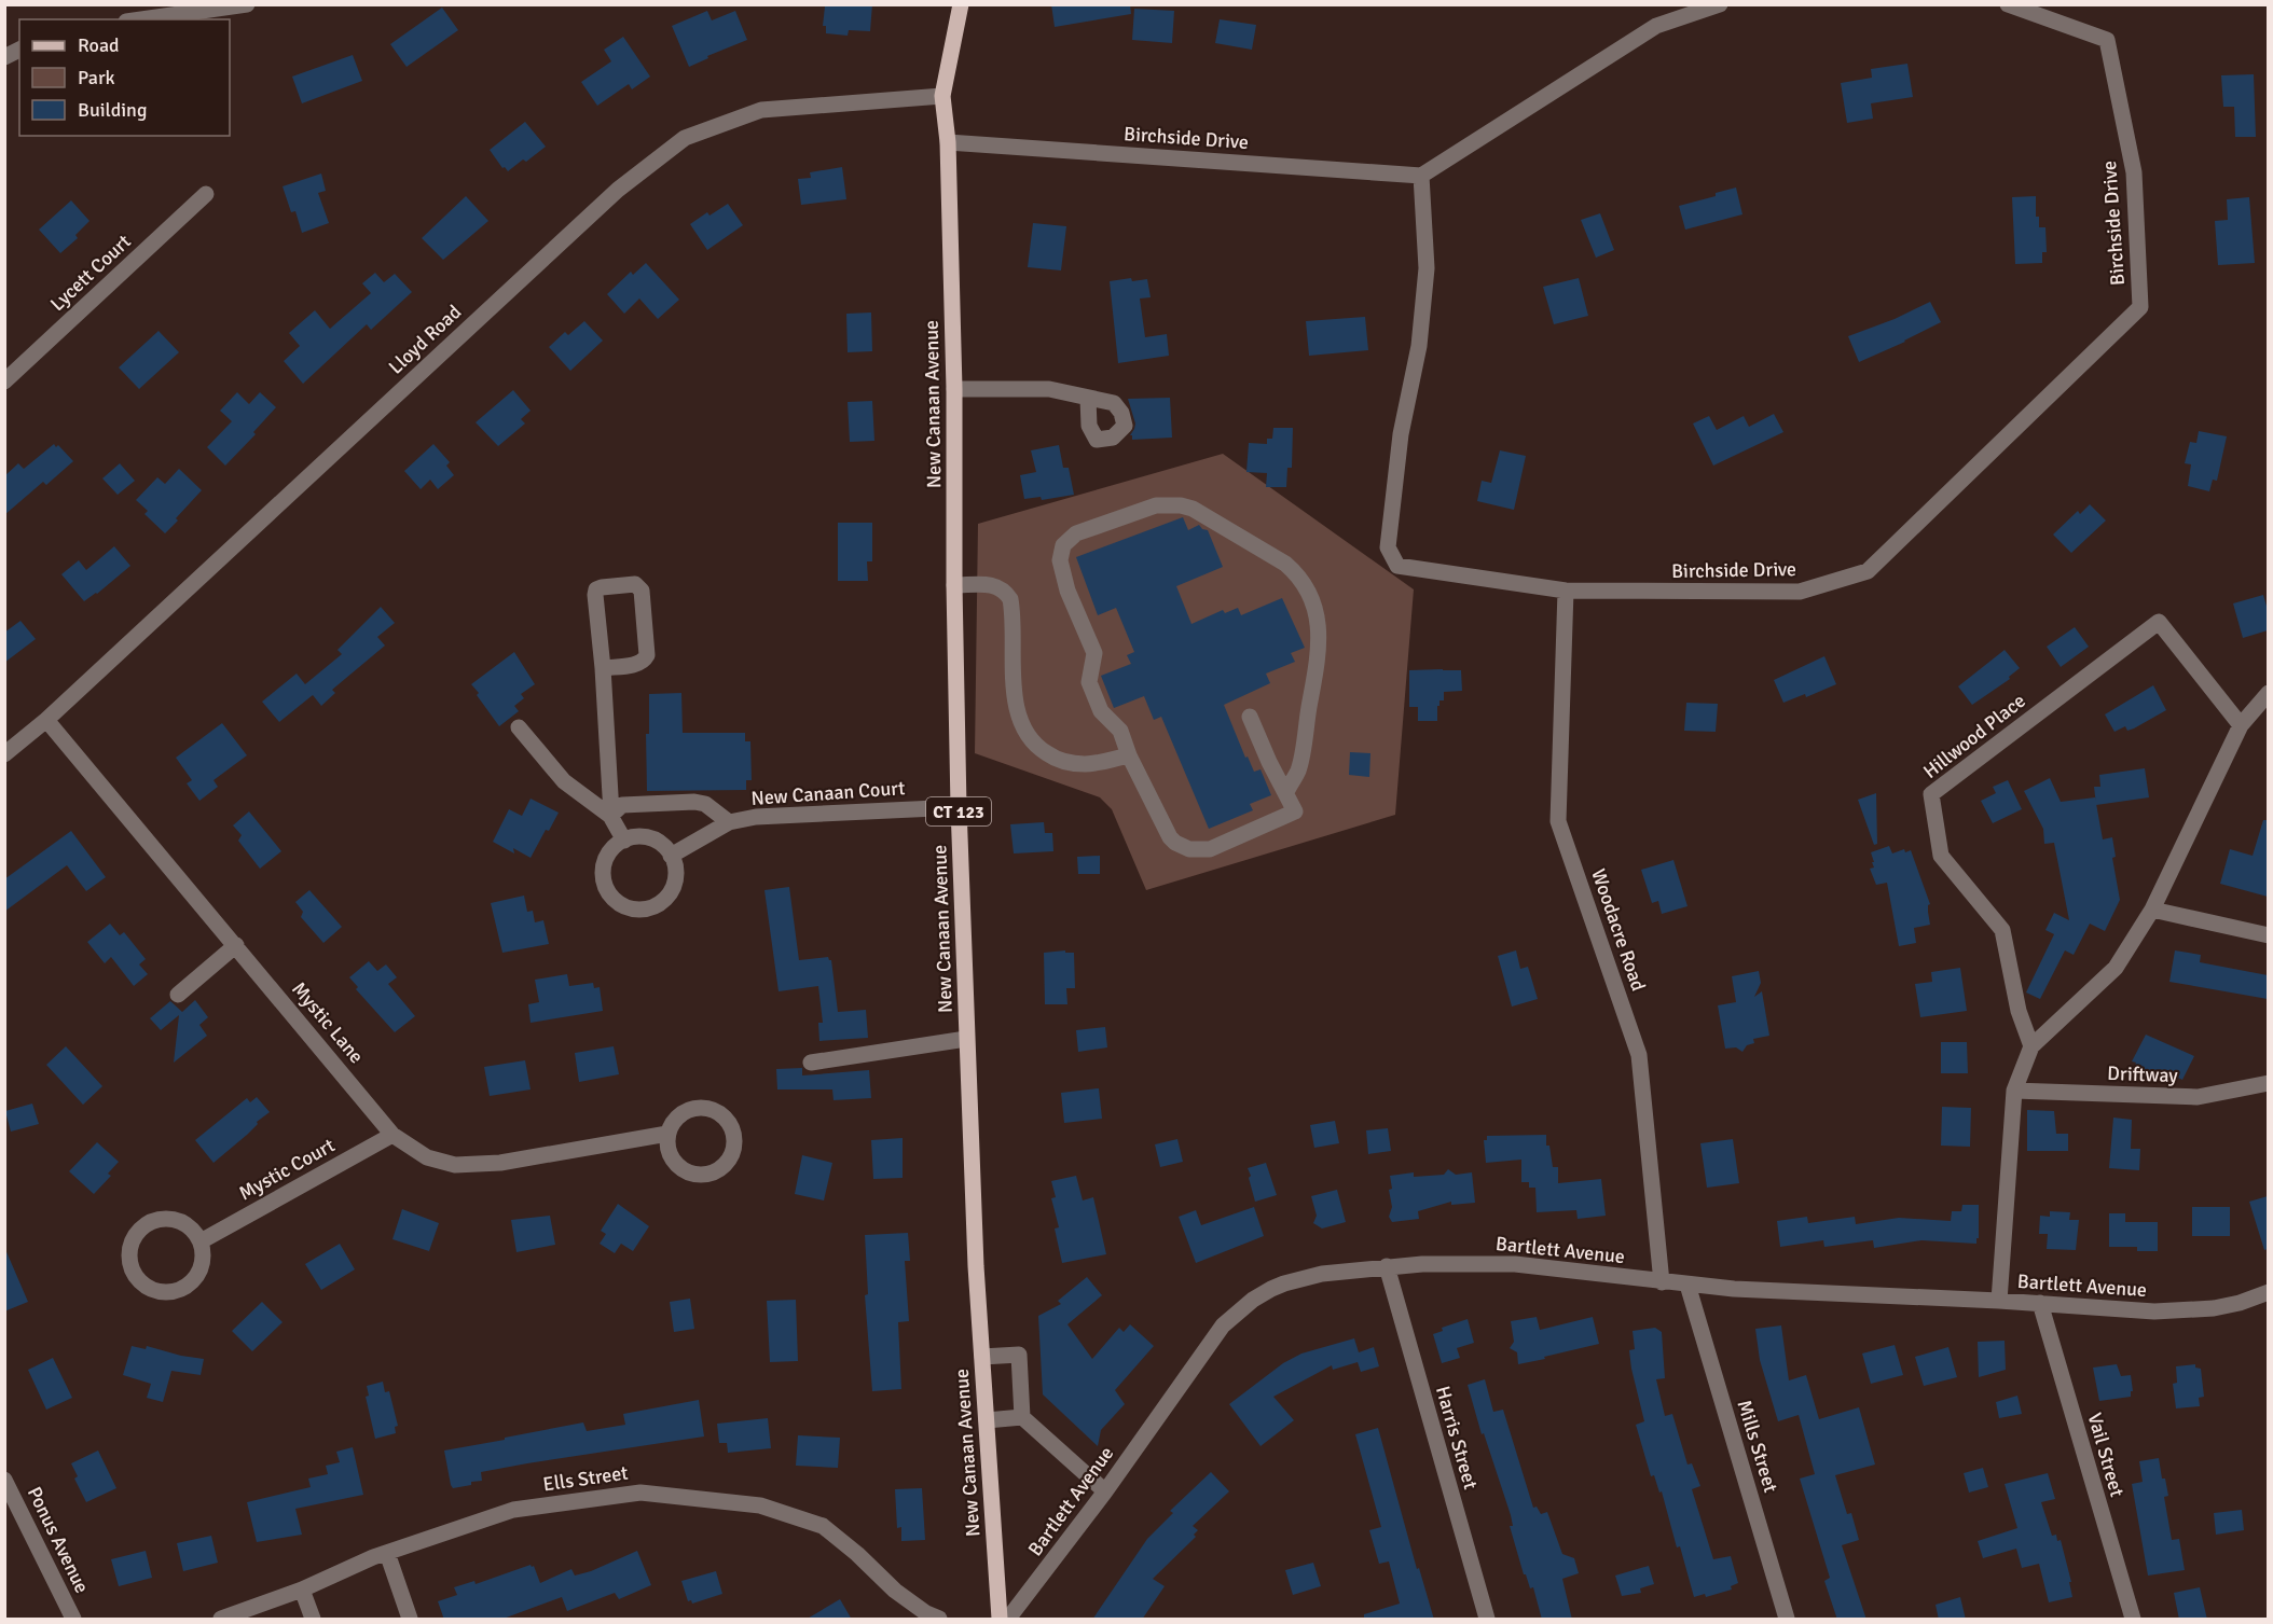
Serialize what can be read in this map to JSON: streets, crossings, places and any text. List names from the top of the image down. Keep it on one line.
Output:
{"streets":{"main road":["New Canaan Avenue","CT 123"],"street":["Birchside Drive","Lycett Court","Lloyd Road","Hillwood Place","New Canaan Court","Woodacre Road","Mystic Lane","Driftway","Mystic Court","Bartlett Avenue","Harris Street","Mills Street","Vail Street","Ells Street","Ponus Avenue"]},"crossings":[["Birchside Drive","New Canaan Avenue"],["Birchside Drive","Woodacre Road"],["Lloyd Road","New Canaan Avenue"],["Lloyd Road","Mystic Lane"],["New Canaan Avenue","New Canaan Court"],["Woodacre Road","Bartlett Avenue"],["Mystic Lane","Mystic Court"],["Bartlett Avenue","Harris Street"],["Bartlett Avenue","Mills Street"],["Bartlett Avenue","Vail Street"]],"legend":["Road","Park","Building"]}
